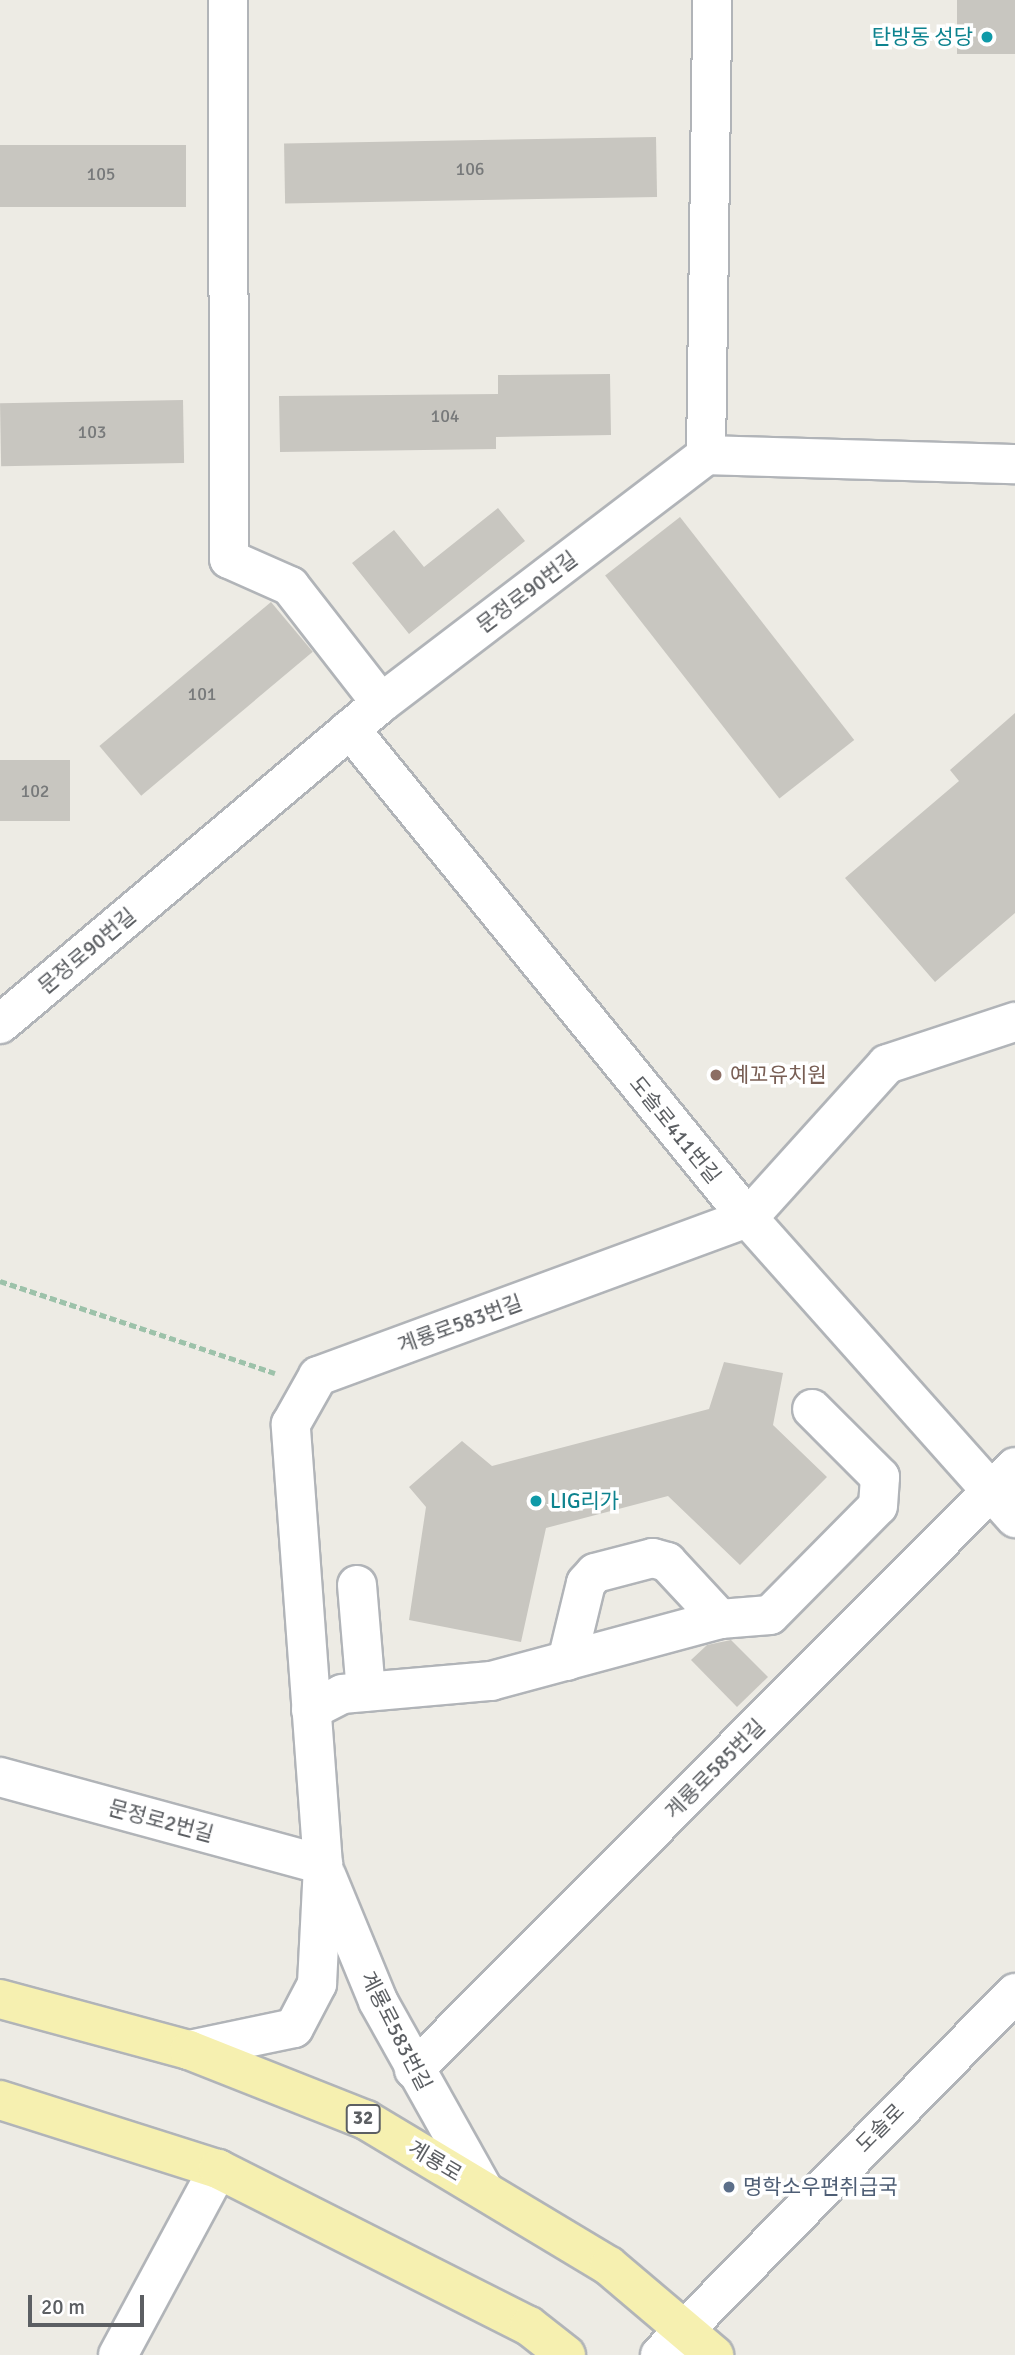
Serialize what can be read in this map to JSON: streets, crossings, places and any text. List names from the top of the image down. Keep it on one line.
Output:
{"streets":{"main road":["32","계룡로"],"street":["문정로90번길","도솔로411번길","계룡로583번길","계룡로585번길","문정로2번길","도솔로"]},"crossings":[["문정로90번길","도솔로411번길"],["도솔로411번길","계룡로583번길"],["도솔로411번길","계룡로585번길"],["계룡로583번길","계룡로585번길"],["계룡로583번길","문정로2번길"],["계룡로583번길","계룡로"],["도솔로","계룡로"]],"places":["탄방동 성당","예꼬유치원","LIG리가","명학소우편취급국"],"house_numbers":["106","105","104","103","101","102"],"scale_bar":"20 m"}
